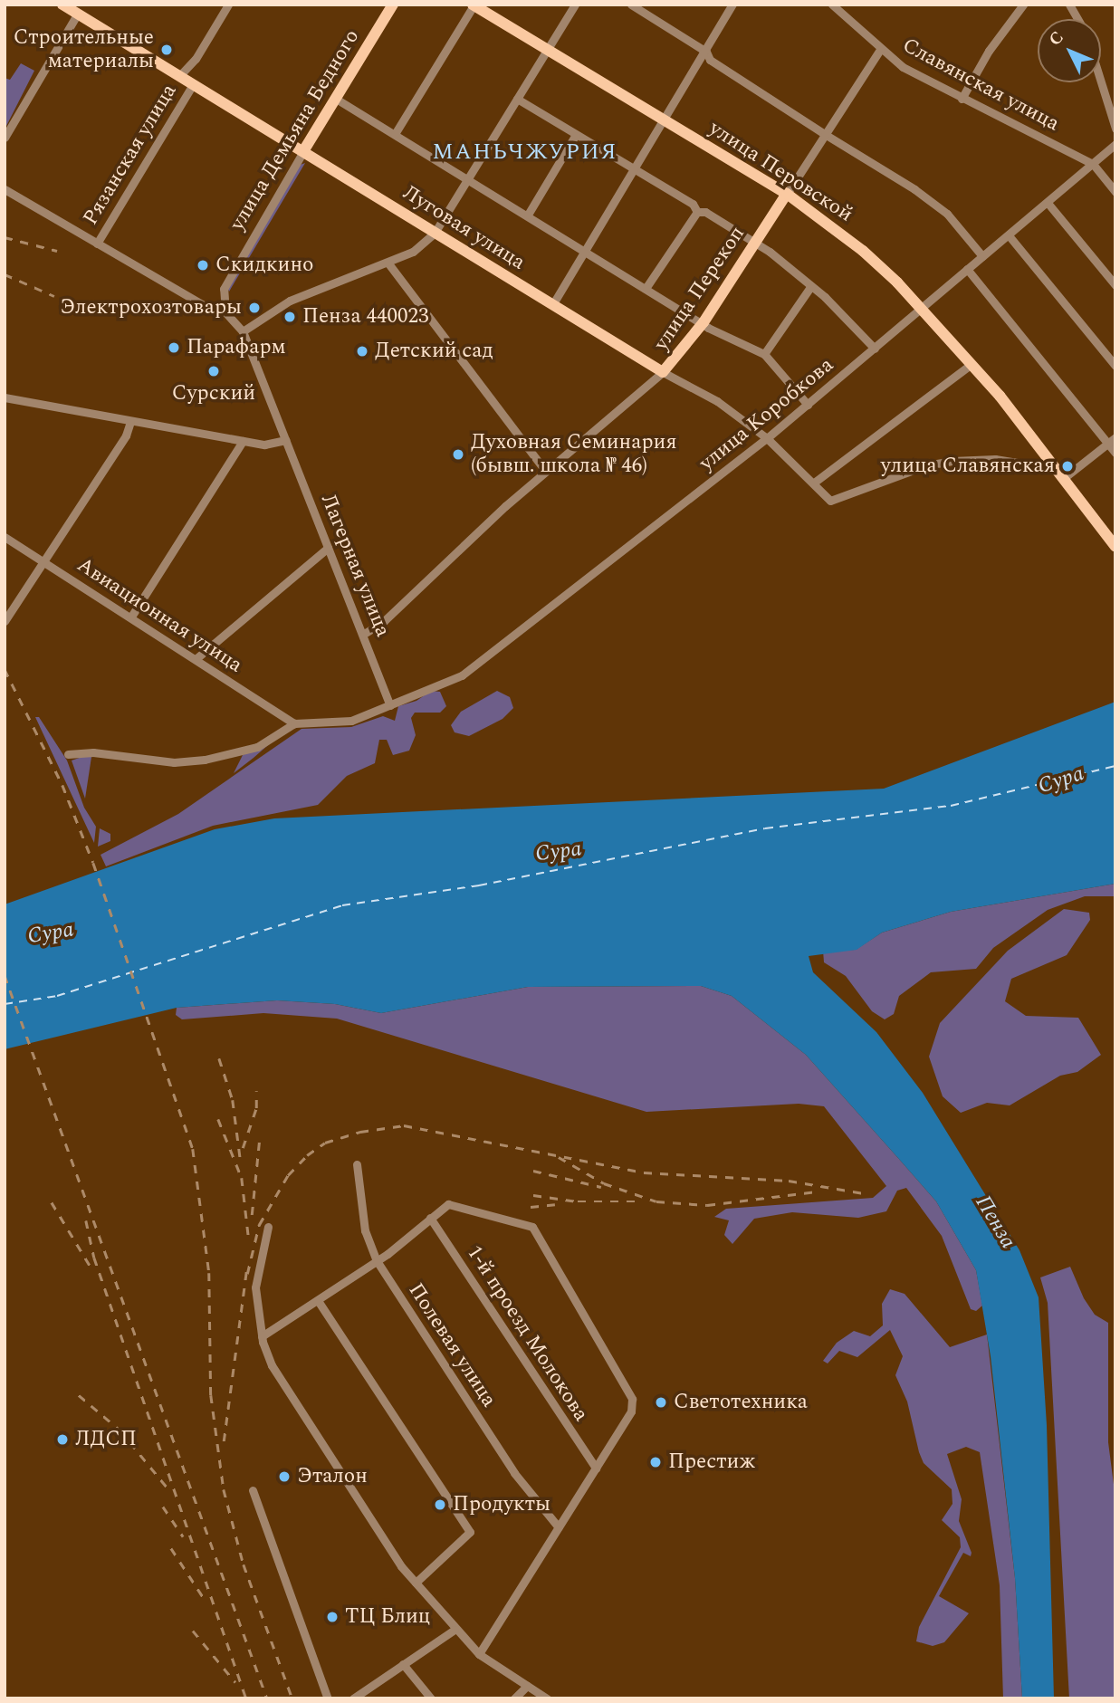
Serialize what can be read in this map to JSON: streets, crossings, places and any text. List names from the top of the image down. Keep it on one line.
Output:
{"streets":{"main road":["улица Демьяна Бедного","улица Перовской","Луговая улица","улица Перекоп"],"street":["Славянская улица","Рязанская улица","улица Коробкова","Лагерная улица","Авиационная улица","1-й проезд Молокова","Полевая улица"]},"crossings":[["Славянская улица","улица Перекоп"],["Славянская улица","улица Коробкова"],["улица Демьяна Бедного","Луговая улица"],["Рязанская улица","Луговая улица"],["улица Перовской","Луговая улица"],["улица Перовской","улица Перекоп"],["улица Перовской","улица Коробкова"],["Луговая улица","улица Перекоп"],["Луговая улица","улица Коробкова"],["улица Перекоп","Лагерная улица"],["улица Коробкова","Лагерная улица"],["улица Коробкова","Авиационная улица"]],"districts":["МАНЬЧЖУРИЯ"],"water":["Сура","Пенза"],"places":["Строительные материалы","Скидкино","Электрохозтовары","Пенза 440023","Парафарм","Детский сад","Сурский","Духовная Семинария (бывш. школа № 46)","улица Славянская","Светотехника","ЛДСП","Престиж","Эталон","Продукты","ТЦ Блиц"],"north":"top left"}
